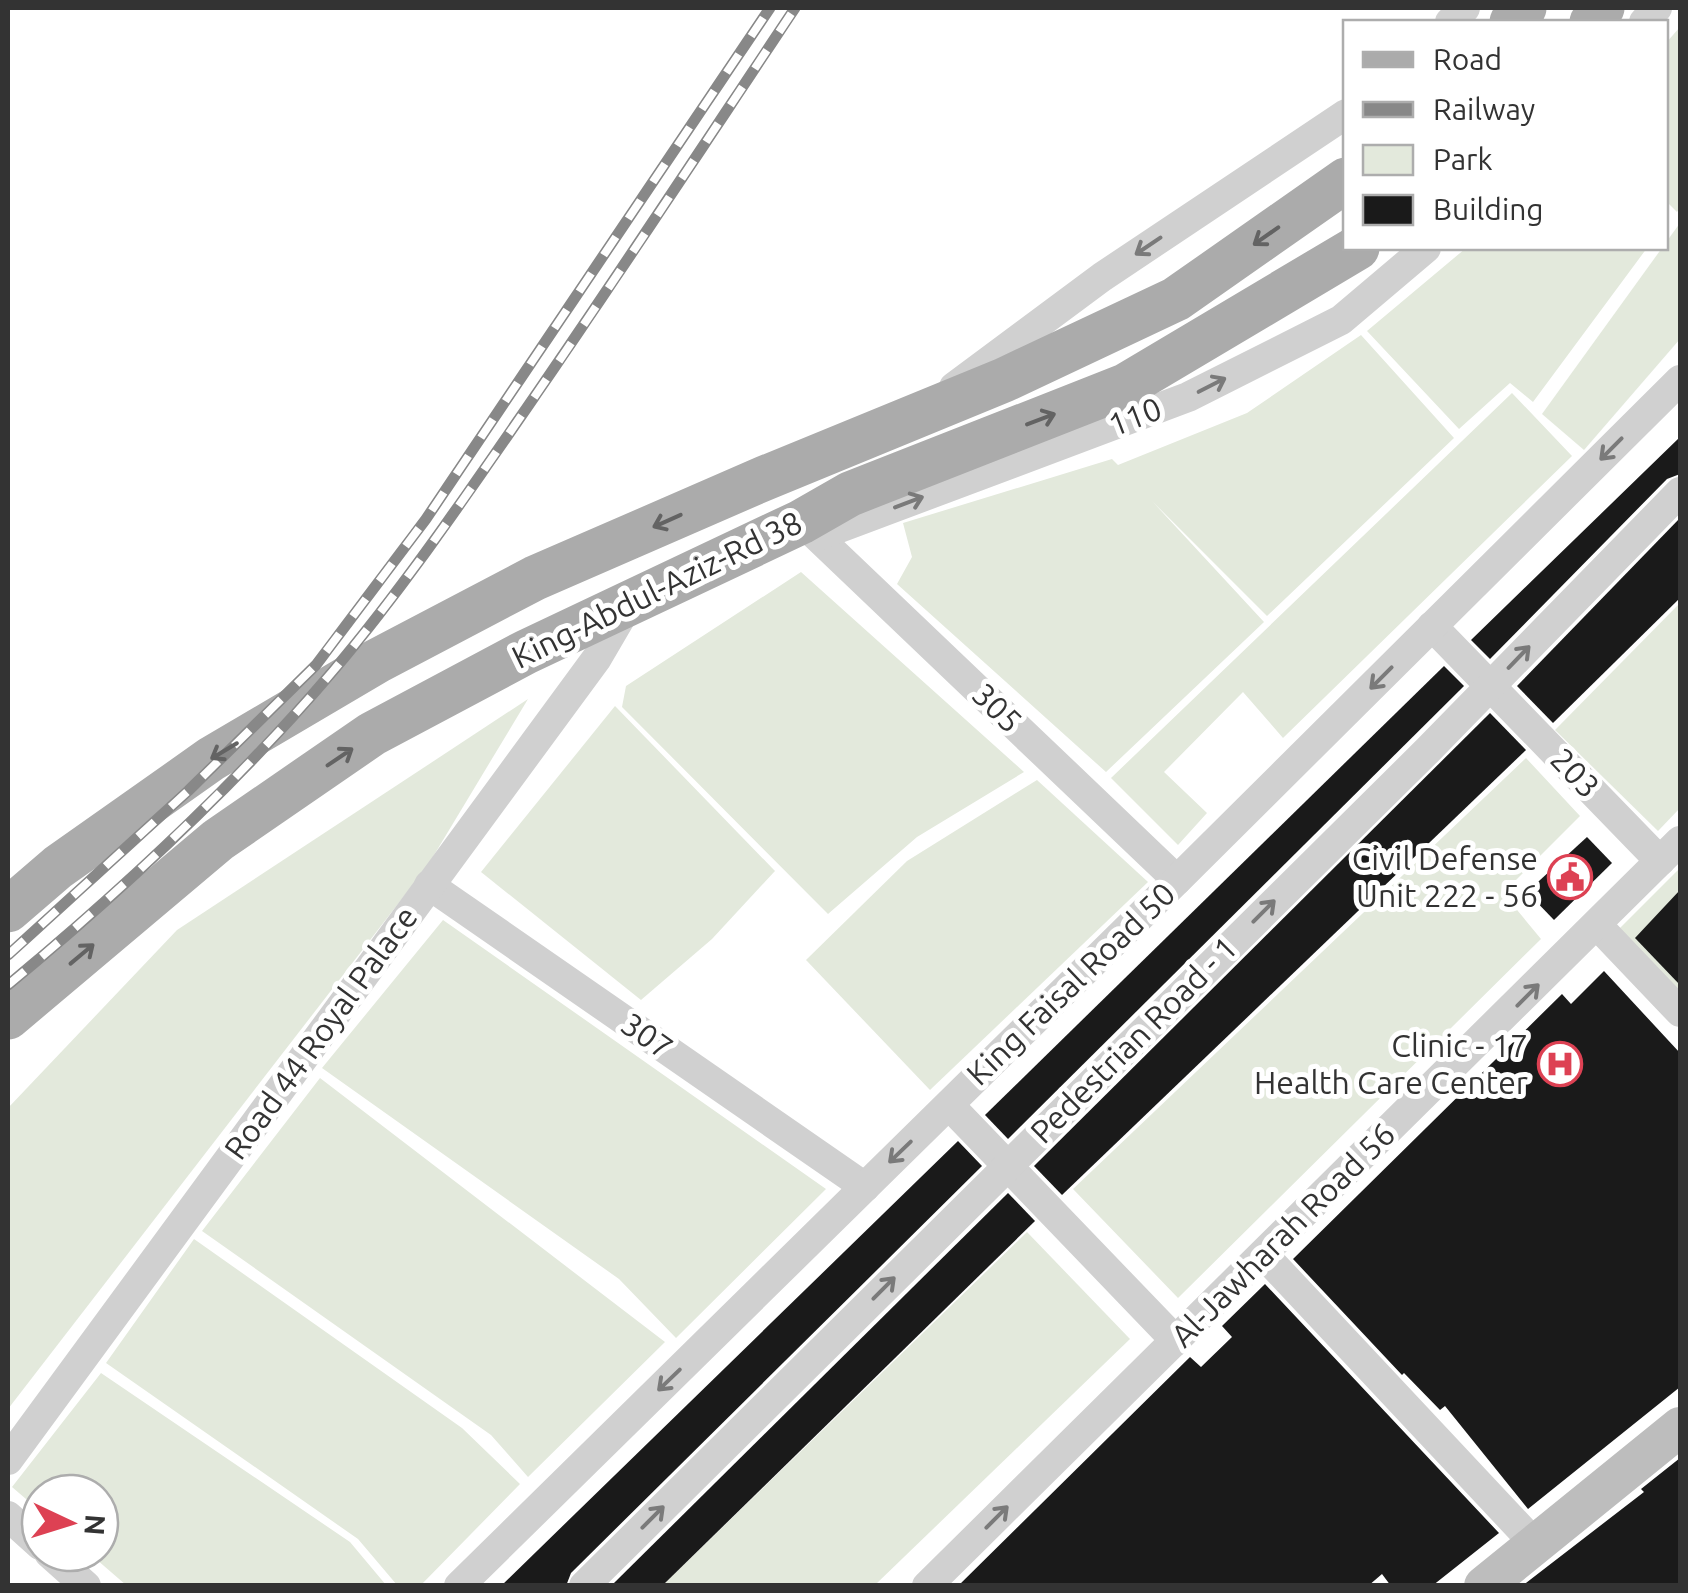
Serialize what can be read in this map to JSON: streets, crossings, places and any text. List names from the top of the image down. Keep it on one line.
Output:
{"streets":{"main road":["King-Abdul-Aziz-Rd 38"],"street":["110","305","203","King Faisal Road 50","Road 44 Royal Palace","307","Pedestrian Road - 1","Al-Jawharah Road 56"]},"crossings":[["110","King-Abdul-Aziz-Rd 38"],["110","305"],["King-Abdul-Aziz-Rd 38","305"],["King-Abdul-Aziz-Rd 38","Road 44 Royal Palace"],["305","King Faisal Road 50"],["203","King Faisal Road 50"],["203","Pedestrian Road - 1"],["203","Al-Jawharah Road 56"],["King Faisal Road 50","307"],["Road 44 Royal Palace","307"]],"one_way":["King Faisal Road 50","Pedestrian Road - 1","Al-Jawharah Road 56"],"places":{"public building":["Civil Defense Unit 222 - 56"],"hospital":["Clinic - 17 Health Care Center"]},"legend":["Road","Railway","Park","Building"],"north":"right"}
